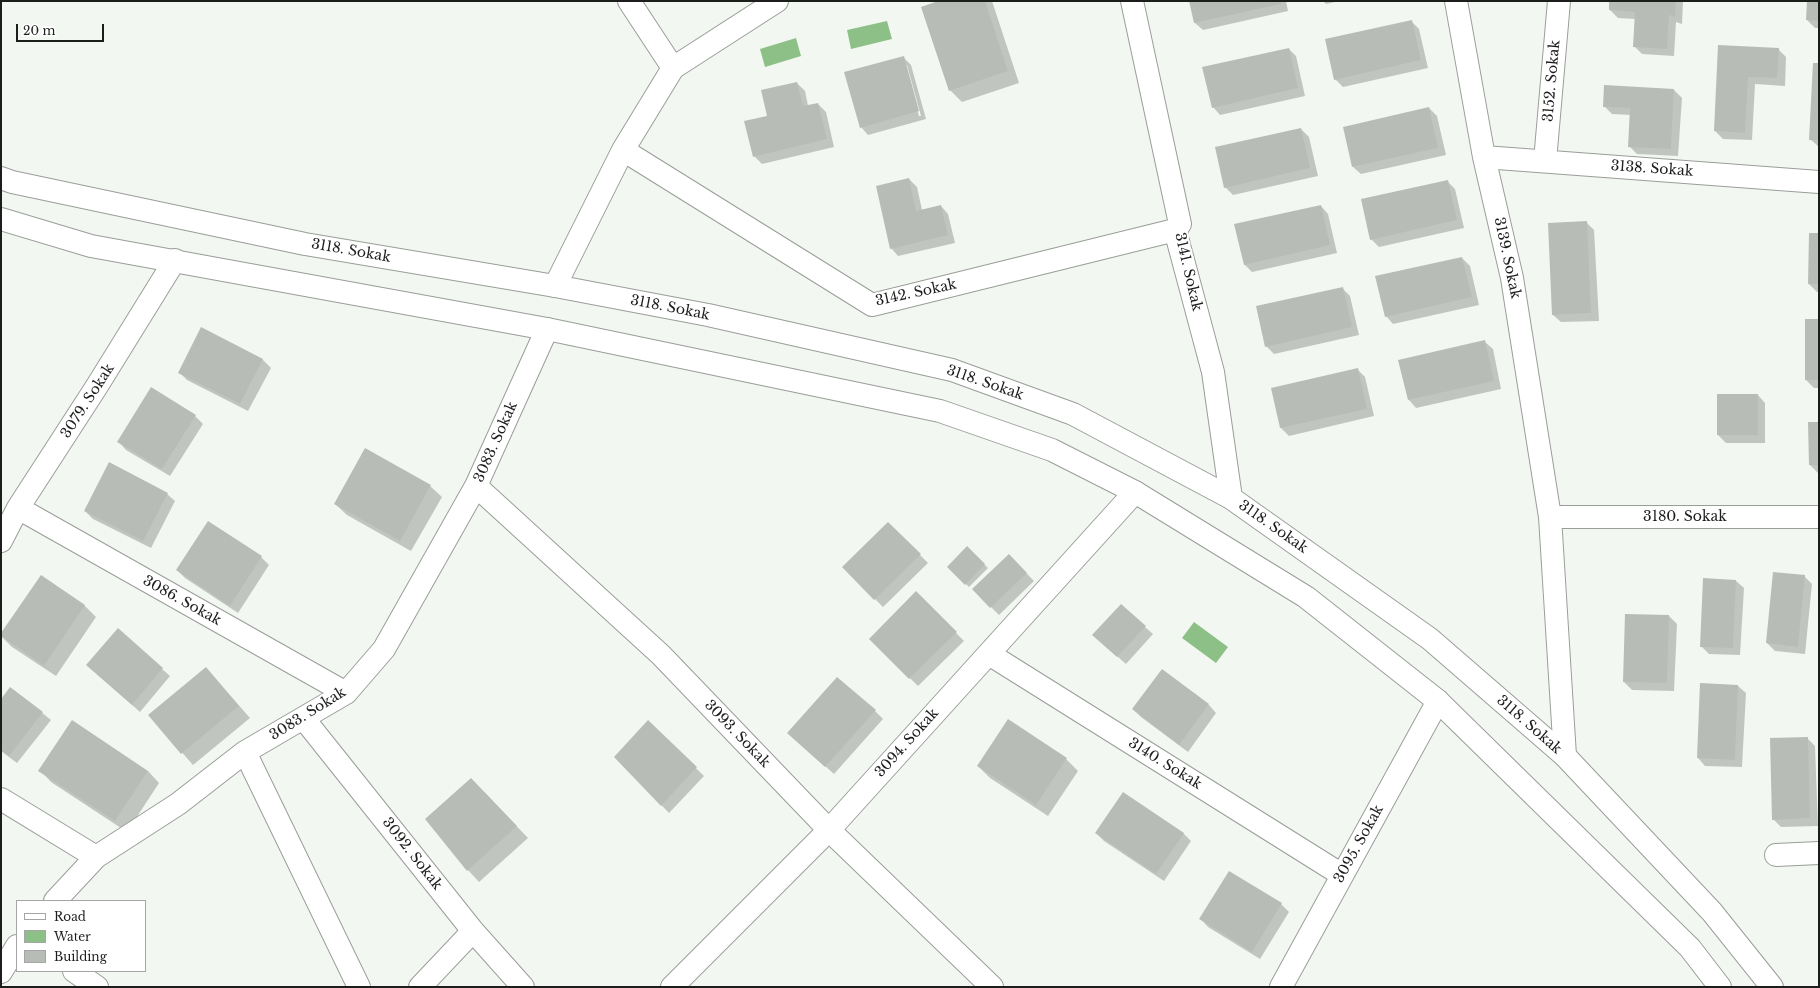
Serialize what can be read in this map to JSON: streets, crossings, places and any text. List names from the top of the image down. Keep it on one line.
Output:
{"streets":{"street":["3152. Sokak","3138. Sokak","3118. Sokak","3139. Sokak","3141. Sokak","3142. Sokak","3079. Sokak","3083. Sokak","3180. Sokak","3086. Sokak","3093. Sokak","3094. Sokak","3140. Sokak","3095. Sokak","3092. Sokak"]},"crossings":[["3152. Sokak","3138. Sokak"],["3138. Sokak","3139. Sokak"],["3118. Sokak","3139. Sokak"],["3118. Sokak","3141. Sokak"],["3139. Sokak","3180. Sokak"],["3141. Sokak","3142. Sokak"],["3079. Sokak","3086. Sokak"],["3083. Sokak","3086. Sokak"],["3083. Sokak","3093. Sokak"],["3083. Sokak","3092. Sokak"],["3093. Sokak","3094. Sokak"],["3094. Sokak","3140. Sokak"],["3140. Sokak","3095. Sokak"]],"legend":["Road","Water","Building"],"scale_bar":"20 m"}
